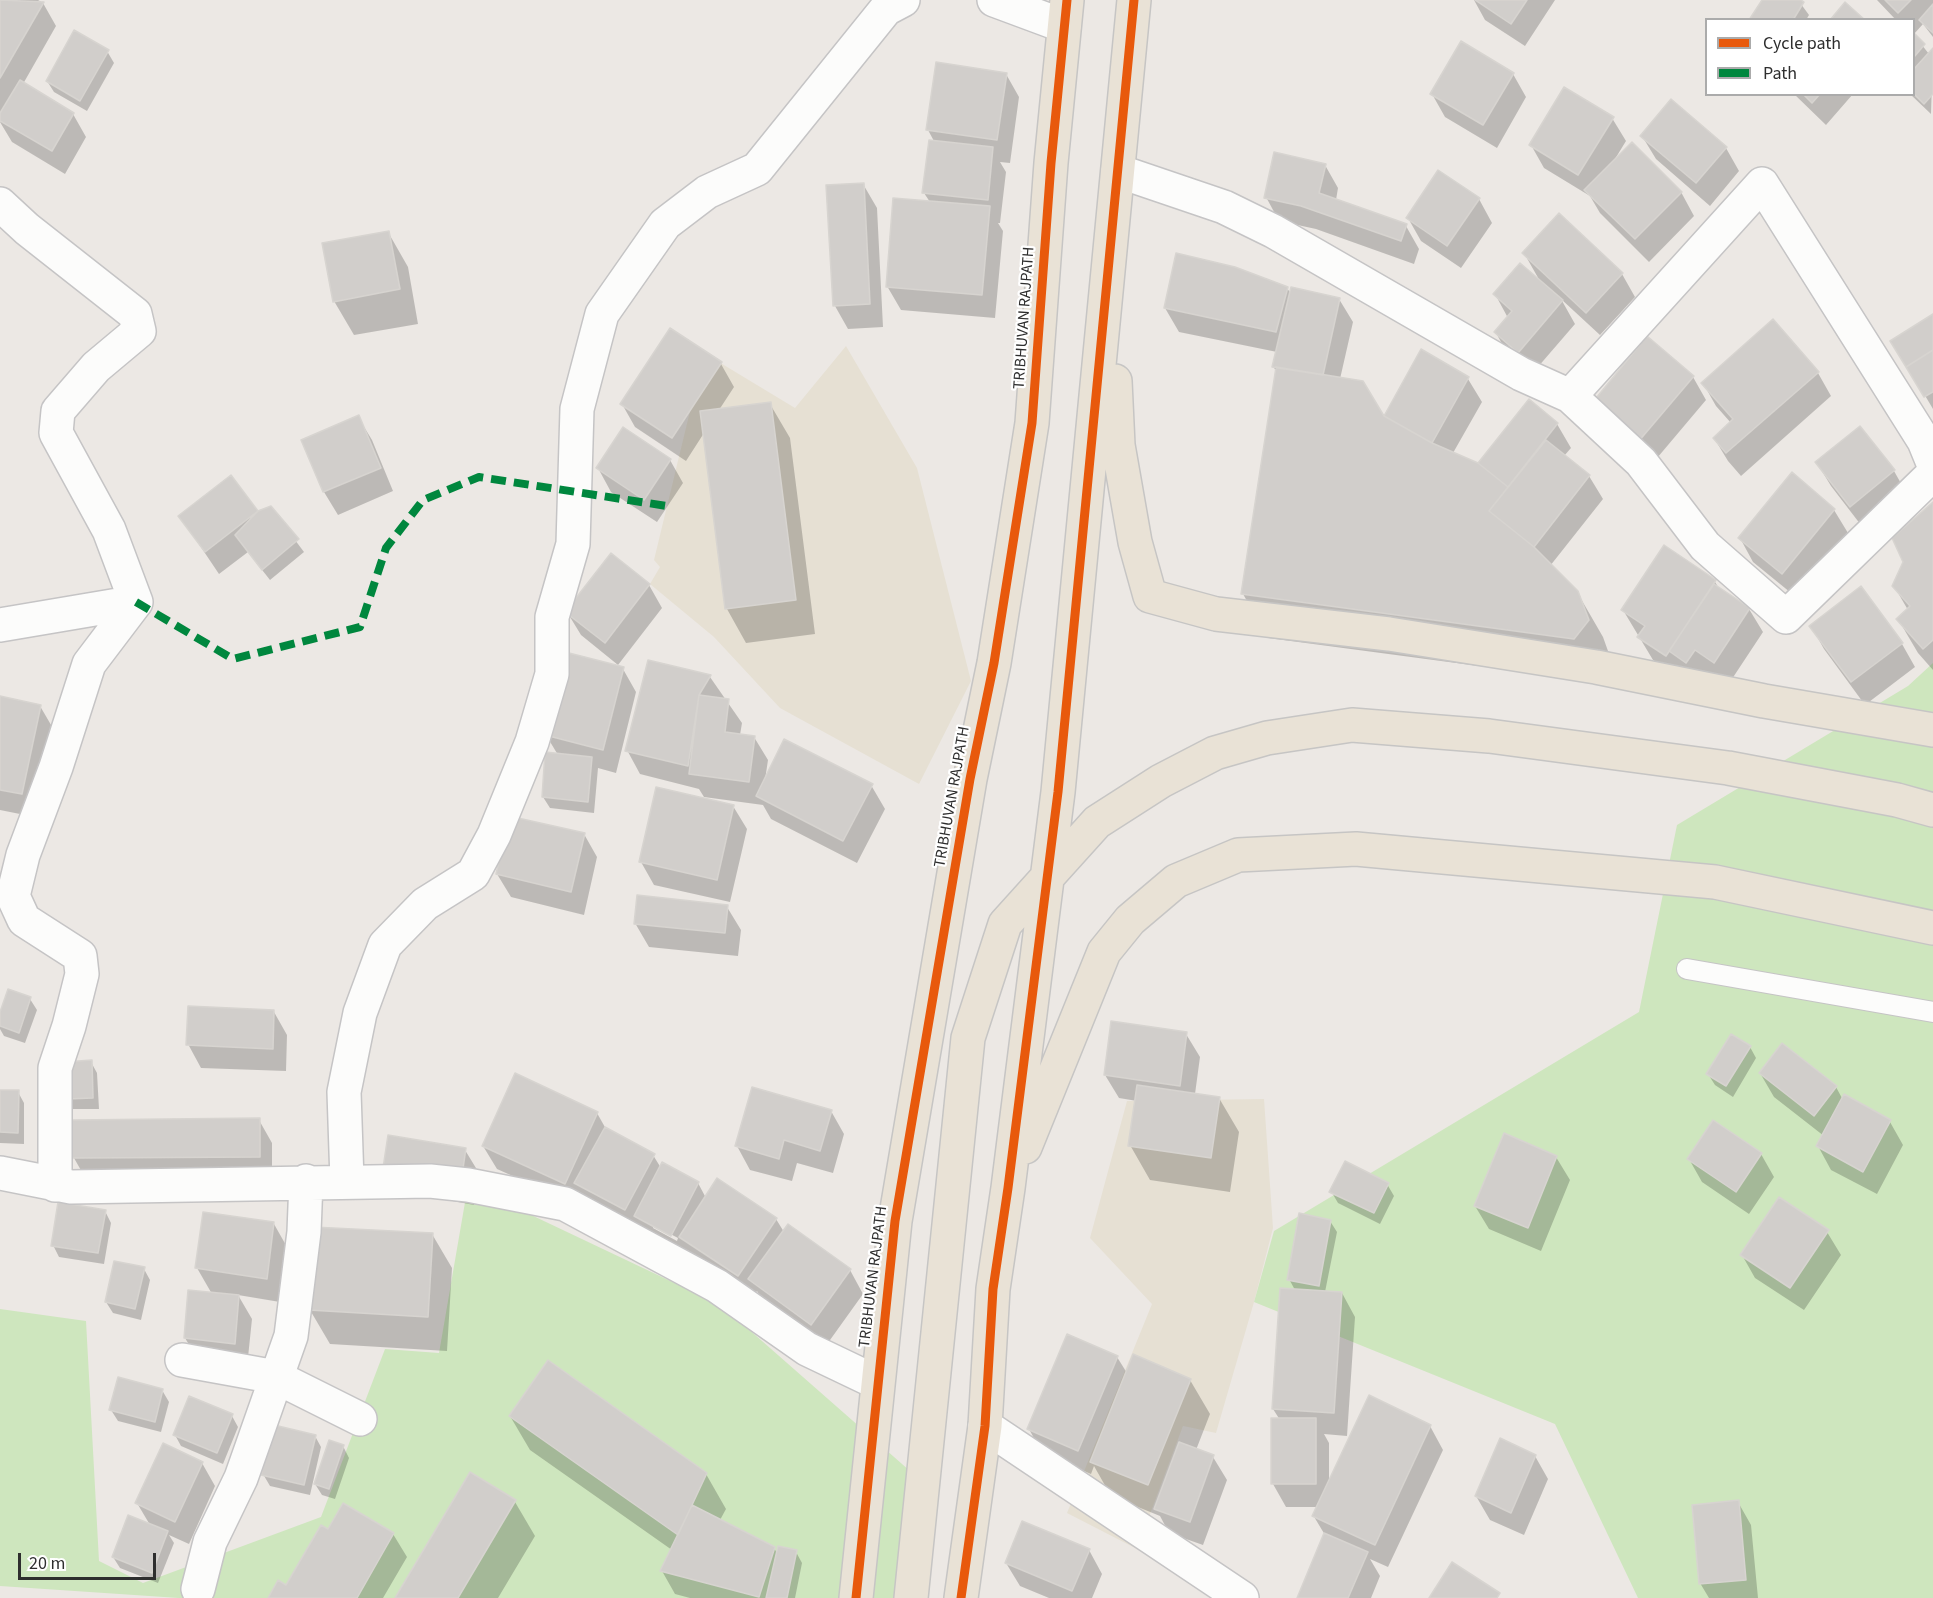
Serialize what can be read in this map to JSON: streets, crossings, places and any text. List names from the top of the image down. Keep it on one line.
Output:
{"streets":{"highway":["TRIBHUVAN RAJPATH"]},"legend":["Cycle path","Path"],"scale_bar":"20 m"}
